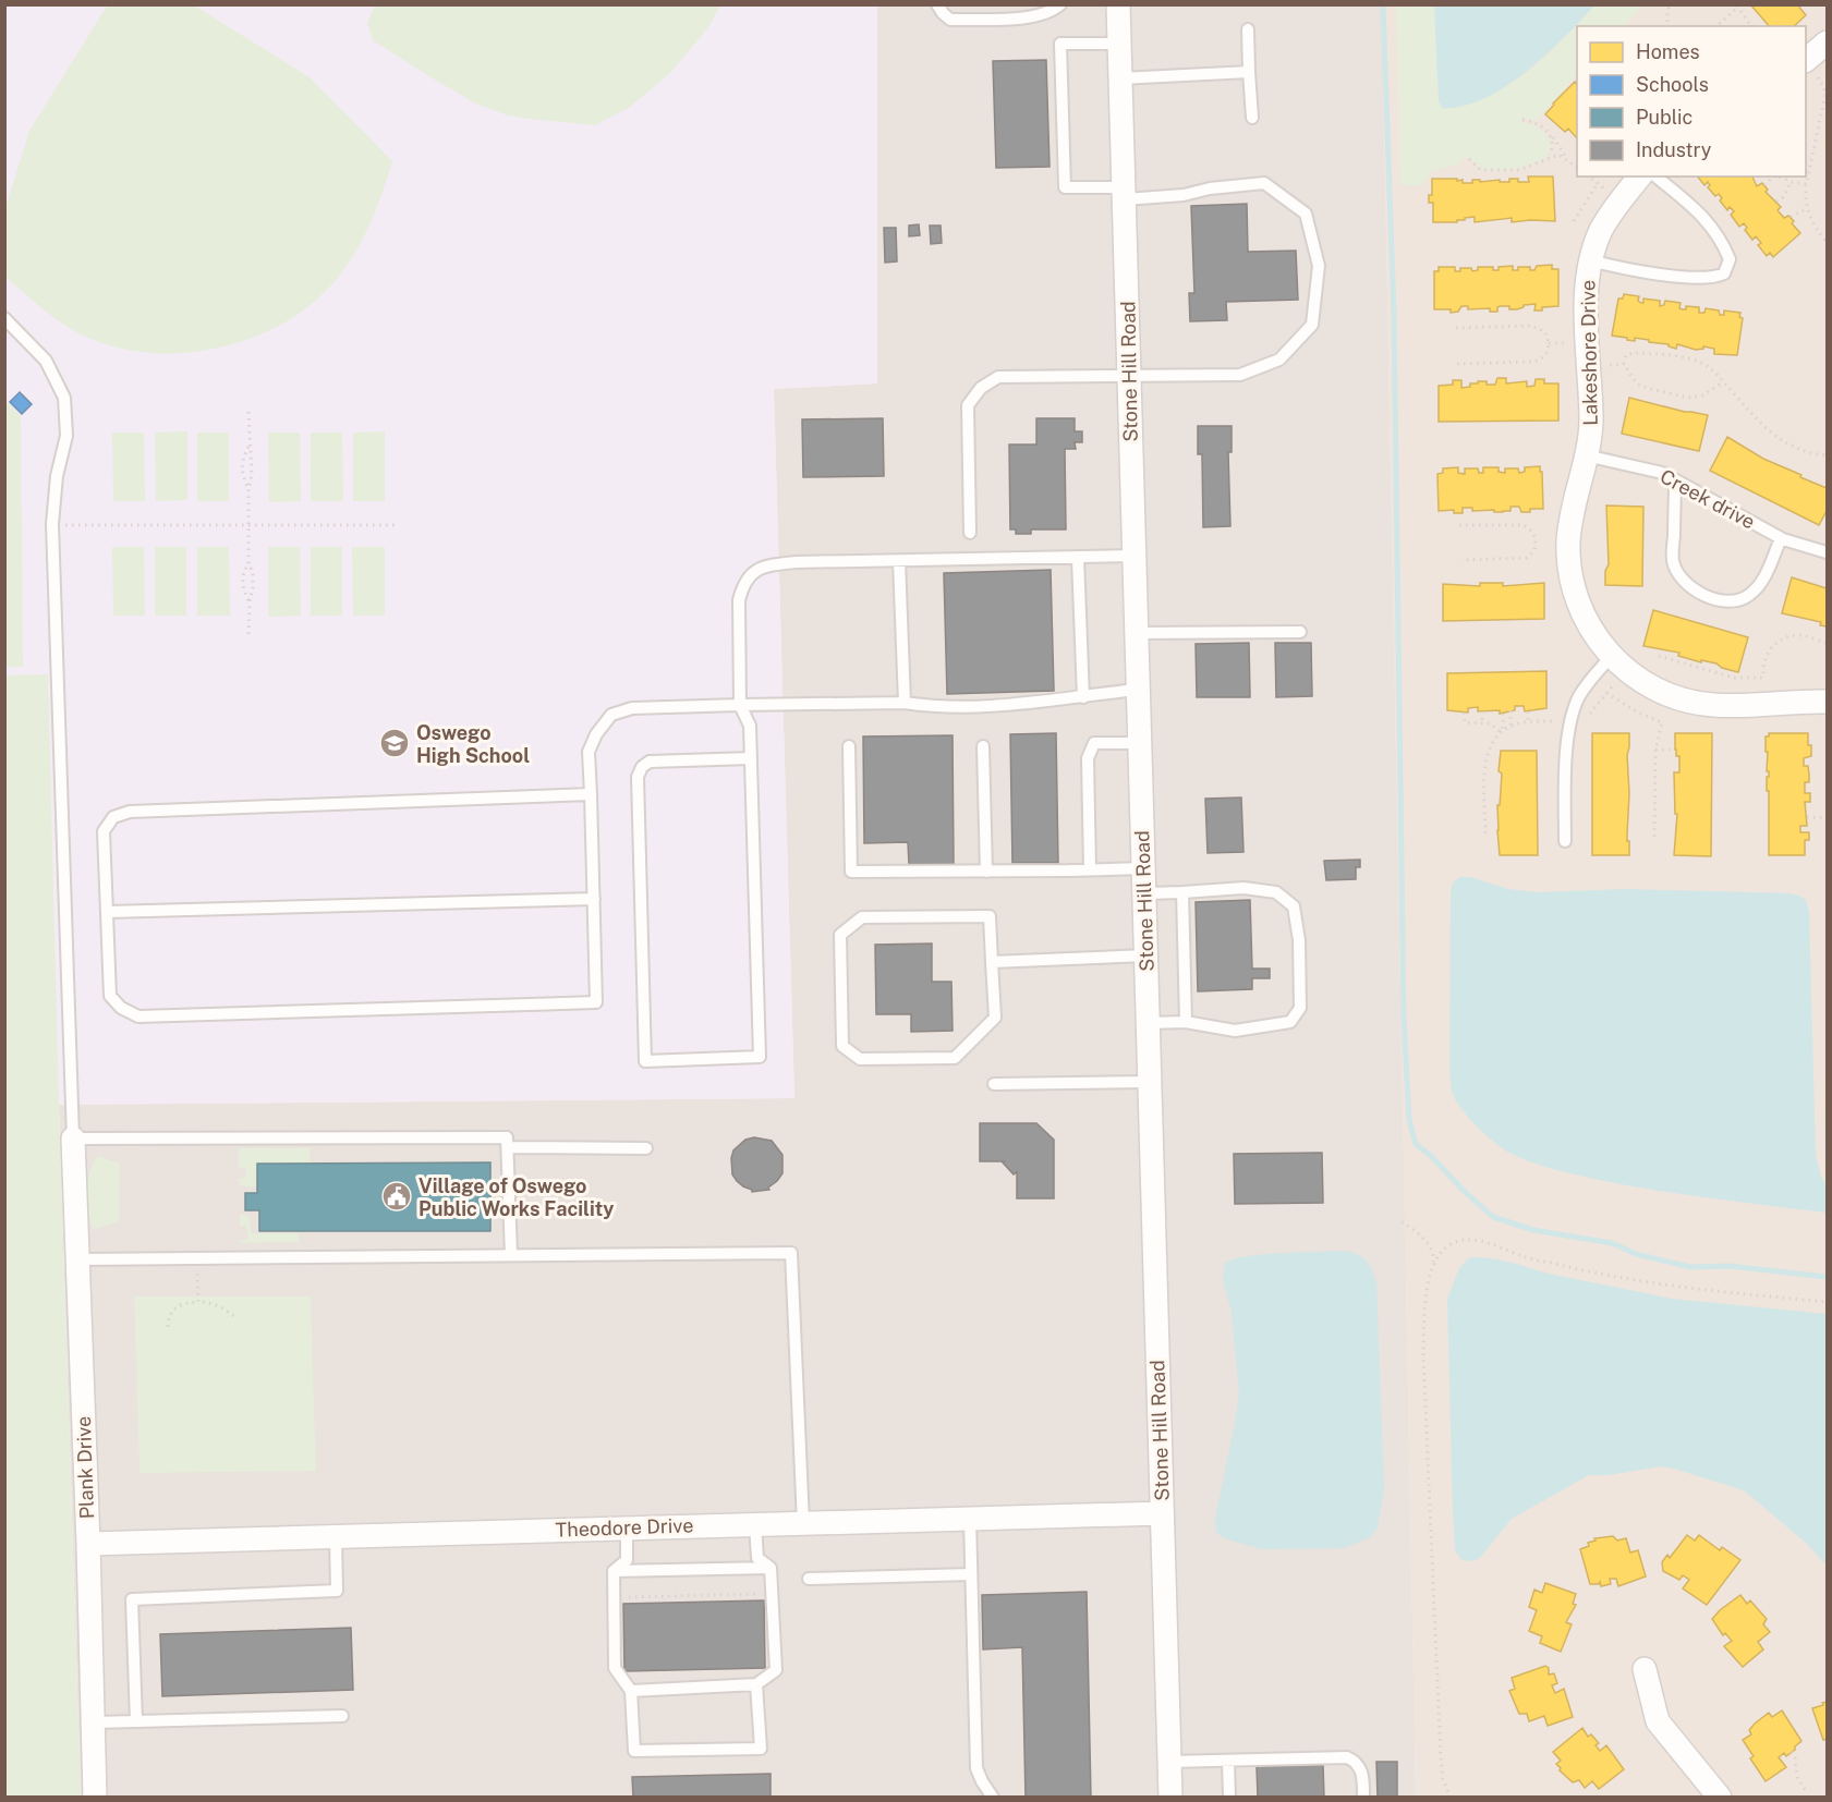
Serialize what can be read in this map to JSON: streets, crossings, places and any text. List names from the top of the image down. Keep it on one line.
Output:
{"streets":{"street":["Lakeshore Drive","Stone Hill Road","Plank Drive","Theodore Drive"],"lane":["Creek drive"]},"crossings":[["Lakeshore Drive","Creek drive"],["Stone Hill Road","Theodore Drive"],["Plank Drive","Theodore Drive"]],"places":{"school or university":["Oswego High School"],"public building":["Village of Oswego Public Works Facility"]},"legend":["Homes","Schools","Public","Industry"]}
